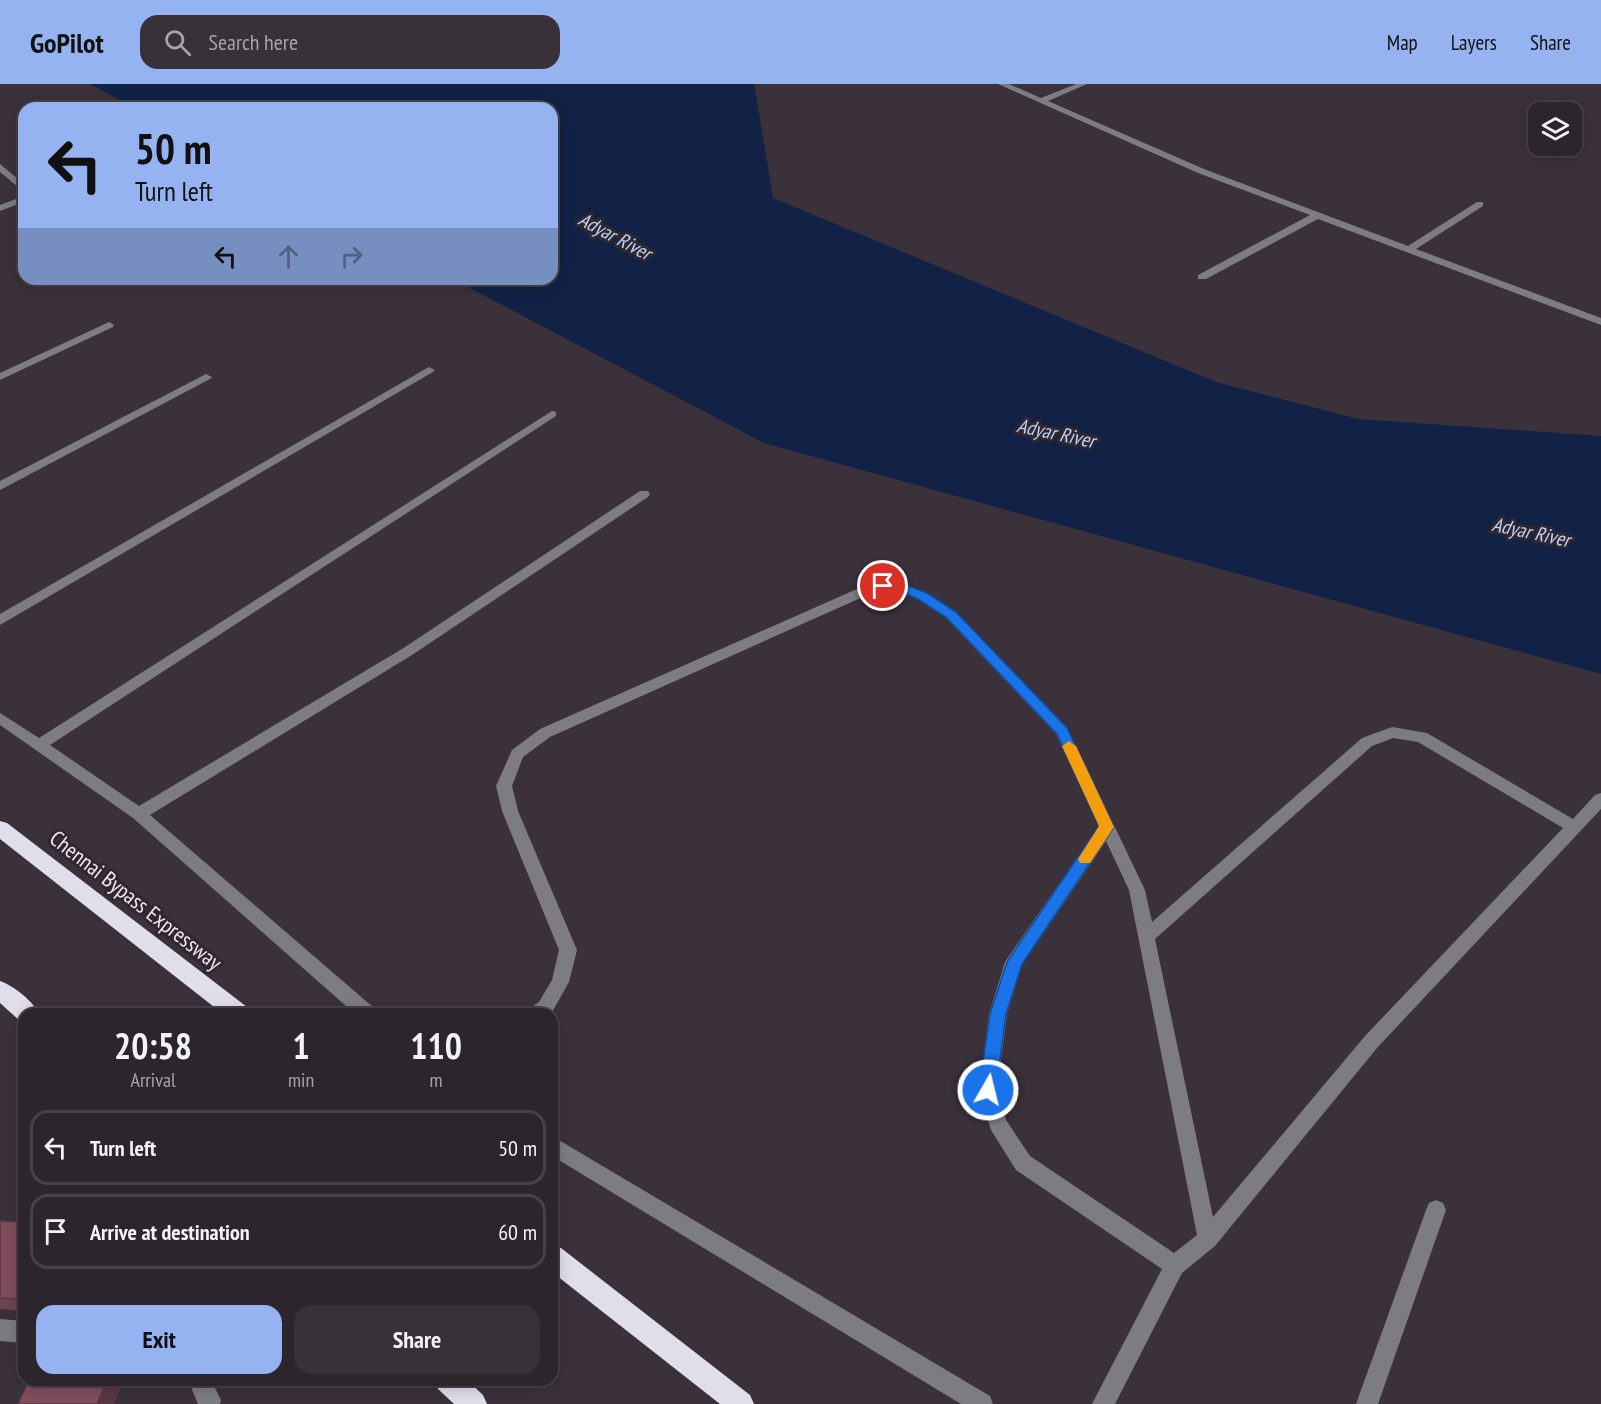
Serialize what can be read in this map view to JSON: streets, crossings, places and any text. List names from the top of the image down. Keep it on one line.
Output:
{"streets":{"highway":["Chennai Bypass Expressway"]},"water":["Adyar River"],"page":{"header":"GoPilot","search":"Search here","nav":["Map","Layers","Share"],"turn":["50 m","Turn left"],"eta":["20:58","Arrival","1","min","110","m"],"list":[{"name":"Turn left","value":"50 m"},{"name":"Arrive at destination","value":"60 m"}],"buttons":["Exit","Share"]}}
